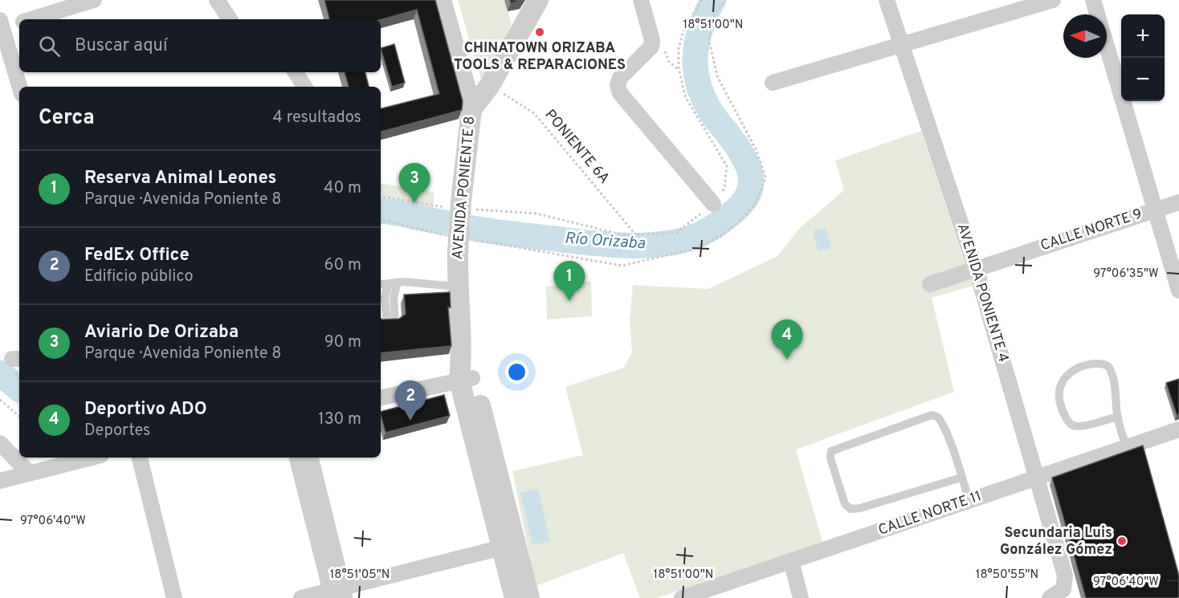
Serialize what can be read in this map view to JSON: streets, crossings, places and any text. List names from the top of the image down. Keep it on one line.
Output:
{"streets":{"street":["AVENIDA PONIENTE 8","CALLE NORTE 9","AVENIDA PONIENTE 4","CALLE NORTE 11"],"path":["PONIENTE 6A"]},"crossings":[["CALLE NORTE 9","AVENIDA PONIENTE 4"],["AVENIDA PONIENTE 4","CALLE NORTE 11"]],"water":["Río Orizaba"],"places":["CHINATOWN ORIZABA TOOLS & REPARACIONES","Secundaria Luis González Gómez"],"north":"left","page":{"map_buttons":["+","−"],"search":"Buscar aquí","heading":["Cerca","4 resultados"],"list":[{"mark":"1","name":"Reserva Animal Leones","note":"Parque · Avenida Poniente 8","value":"40 m"},{"mark":"2","name":"FedEx Office","note":"Edificio público","value":"60 m"},{"mark":"3","name":"Aviario De Orizaba","note":"Parque · Avenida Poniente 8","value":"90 m"},{"mark":"4","name":"Deportivo ADO","note":"Deportes","value":"130 m"}],"pins":["3","1","4","2"]},"coordinates":["18°51'00\"N","97°06'35\"W","97°06'40\"W","18°51'05\"N","18°50'55\"N"]}
